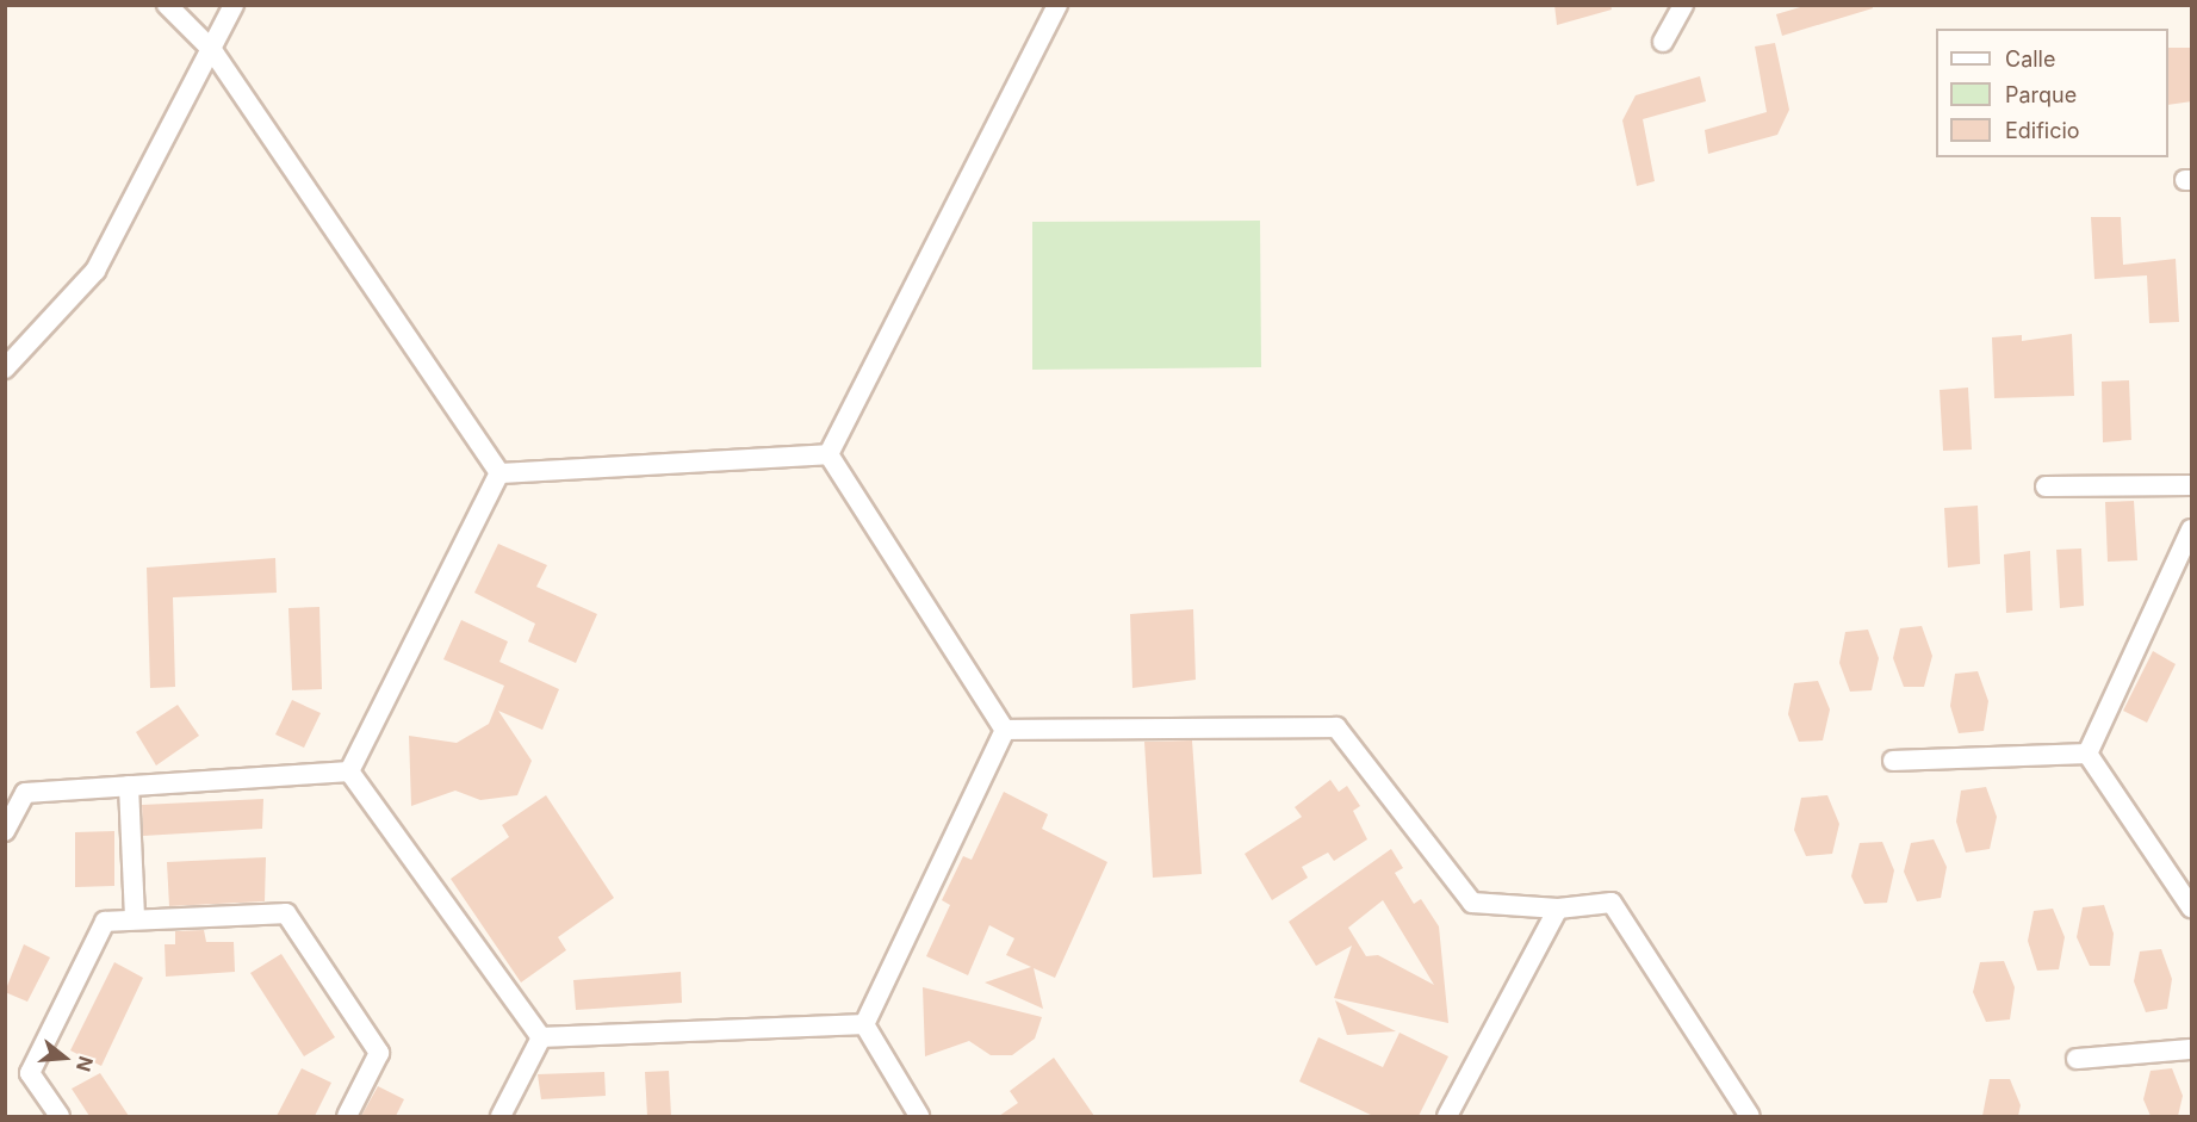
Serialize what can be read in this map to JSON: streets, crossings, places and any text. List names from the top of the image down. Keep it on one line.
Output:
{"legend":["Calle","Parque","Edificio"],"north":"right"}
